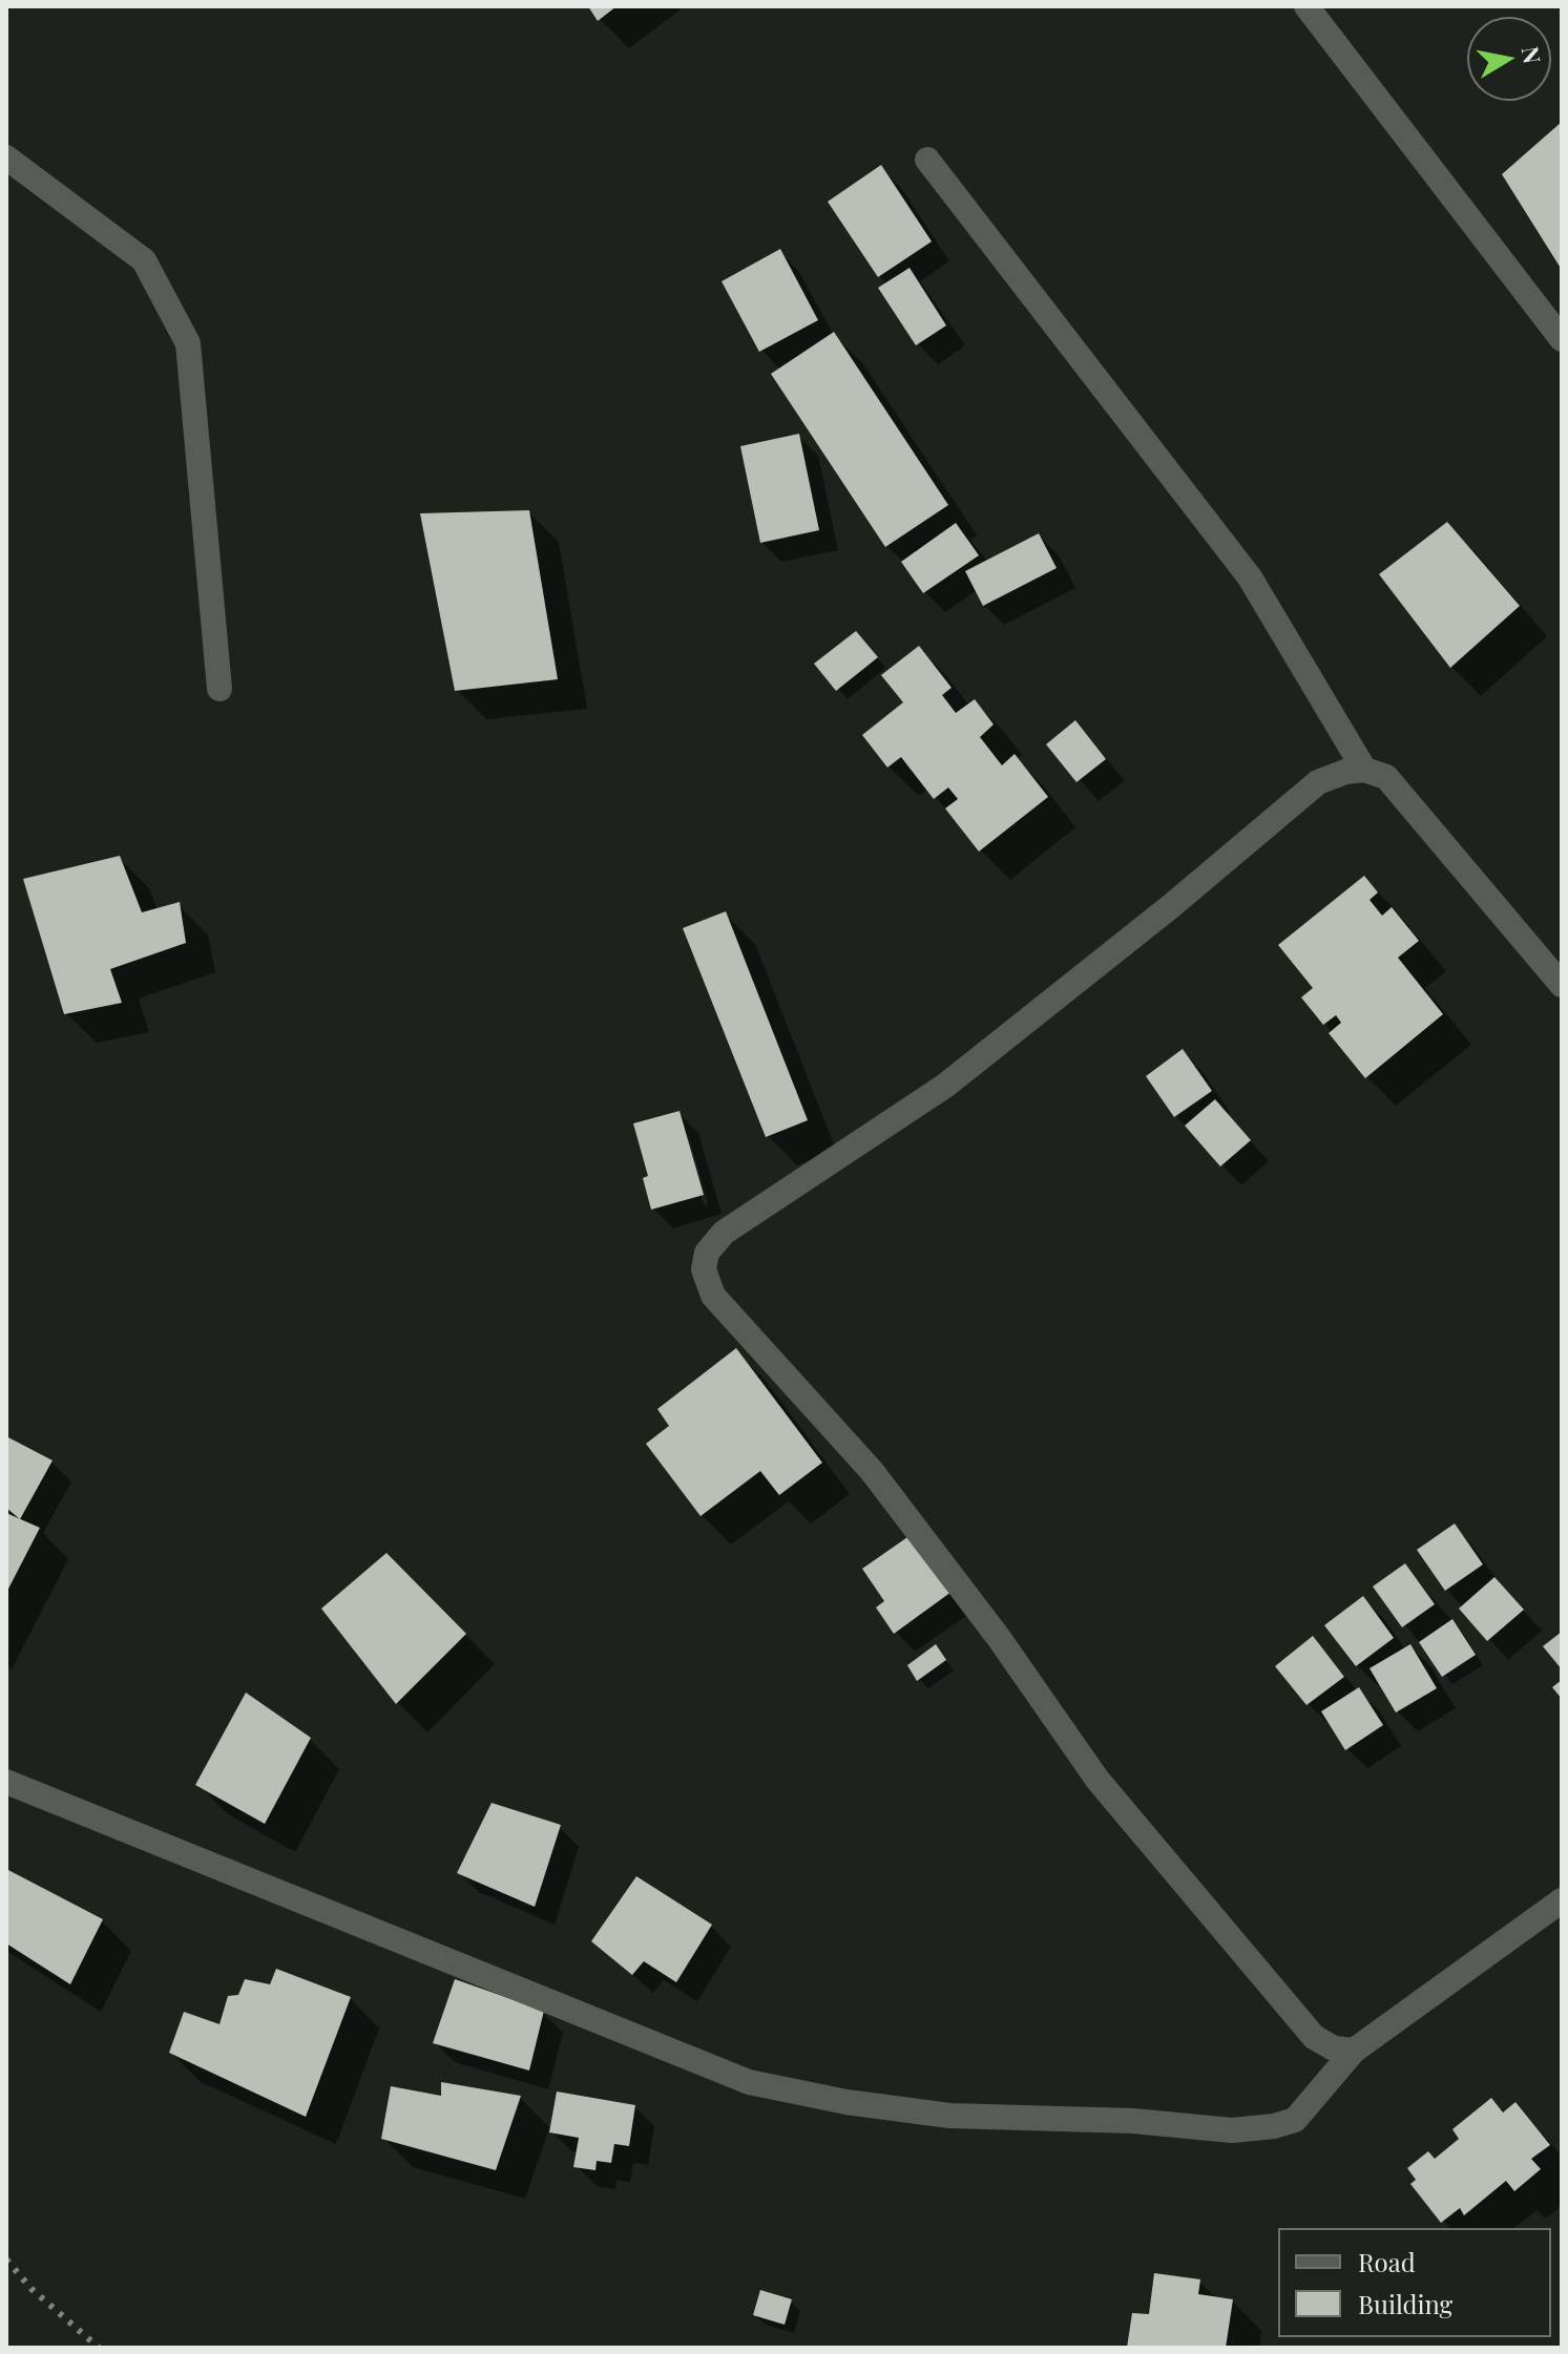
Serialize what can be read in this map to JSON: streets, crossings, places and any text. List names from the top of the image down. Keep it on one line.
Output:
{"legend":["Road","Building"],"north":"right"}
